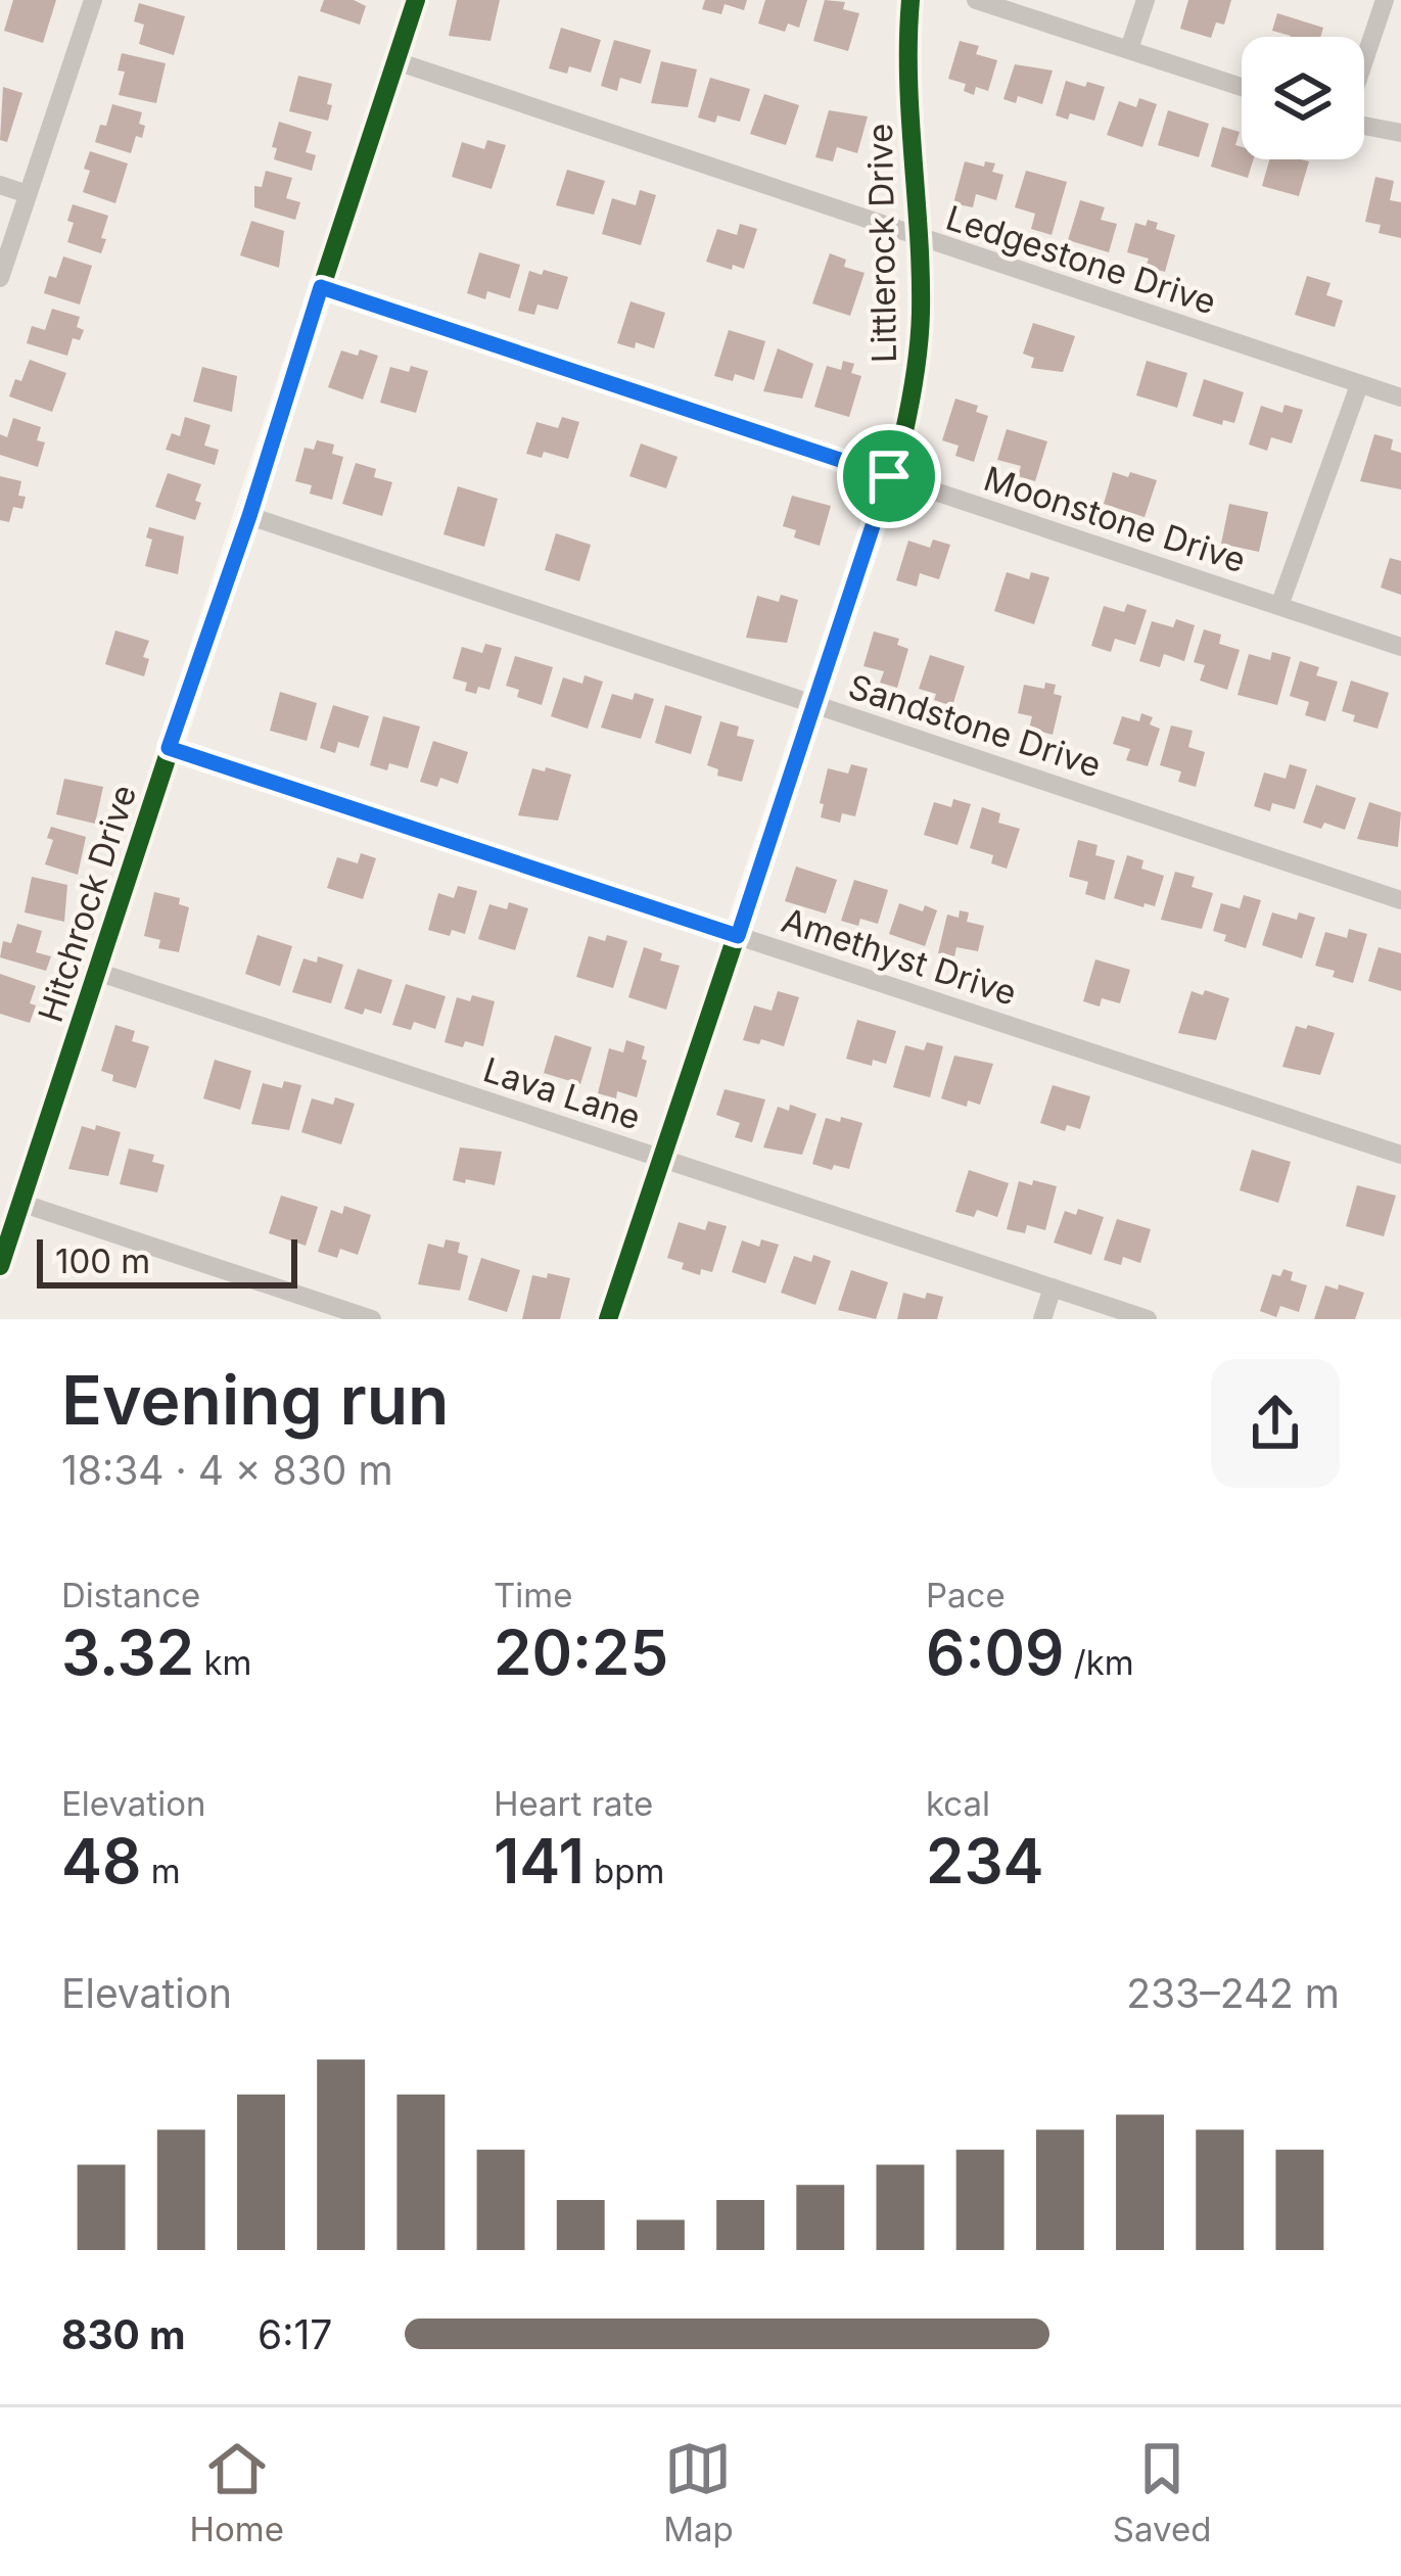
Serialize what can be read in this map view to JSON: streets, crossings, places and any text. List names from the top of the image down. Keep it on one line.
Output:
{"streets":{"street":["Littlerock Drive","Ledgestone Drive","Moonstone Drive","Sandstone Drive","Hitchrock Drive","Amethyst Drive","Lava Lane"]},"crossings":[["Littlerock Drive","Ledgestone Drive"],["Littlerock Drive","Moonstone Drive"],["Littlerock Drive","Sandstone Drive"],["Littlerock Drive","Amethyst Drive"],["Littlerock Drive","Lava Lane"],["Ledgestone Drive","Hitchrock Drive"],["Moonstone Drive","Hitchrock Drive"],["Sandstone Drive","Hitchrock Drive"],["Hitchrock Drive","Amethyst Drive"],["Hitchrock Drive","Lava Lane"]],"scale_bar":"100 m","page":{"scale":"100 m","heading":["Evening run","18:34 · 4 × 830 m"],"stats":[["Distance","3.32 km"],["Time","20:25"],["Pace","6:09 /km"],["Elevation","48 m"],["Heart rate","141 bpm"],["kcal","234"]],"chart":["Elevation","233–242 m"],"list":[{"name":"830 m","note":"6:17"}],"tabs":["Home","Map","Saved"]}}
